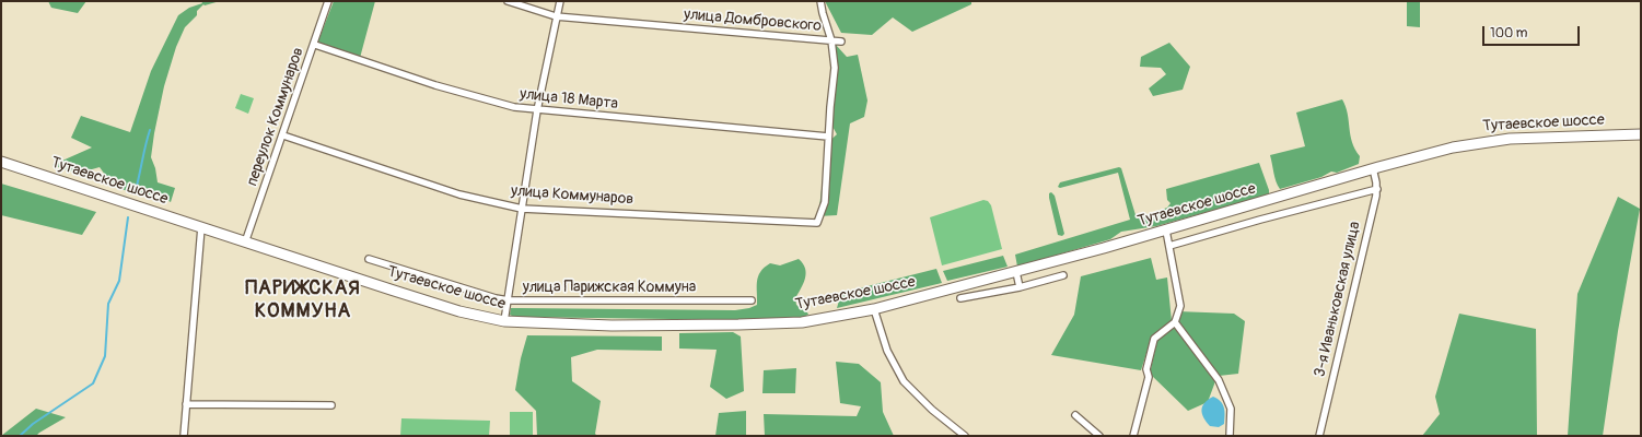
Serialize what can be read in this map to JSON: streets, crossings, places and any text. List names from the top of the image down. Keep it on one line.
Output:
{"streets":{"main road":["Тутаевское шоссе"],"street":["улица Домбровского","улица 18 Марта","переулок Коммунаров","улица Коммунаров","улица Парижская Коммуна","3-я Иваньковская улица"]},"crossings":[["улица 18 Марта","переулок Коммунаров"],["улица 18 Марта","улица Коммунаров"],["переулок Коммунаров","Тутаевское шоссе"],["переулок Коммунаров","улица Коммунаров"],["Тутаевское шоссе","3-я Иваньковская улица"]],"districts":["ПАРИЖСКАЯ КОММУНА"],"scale_bar":"100 m"}
